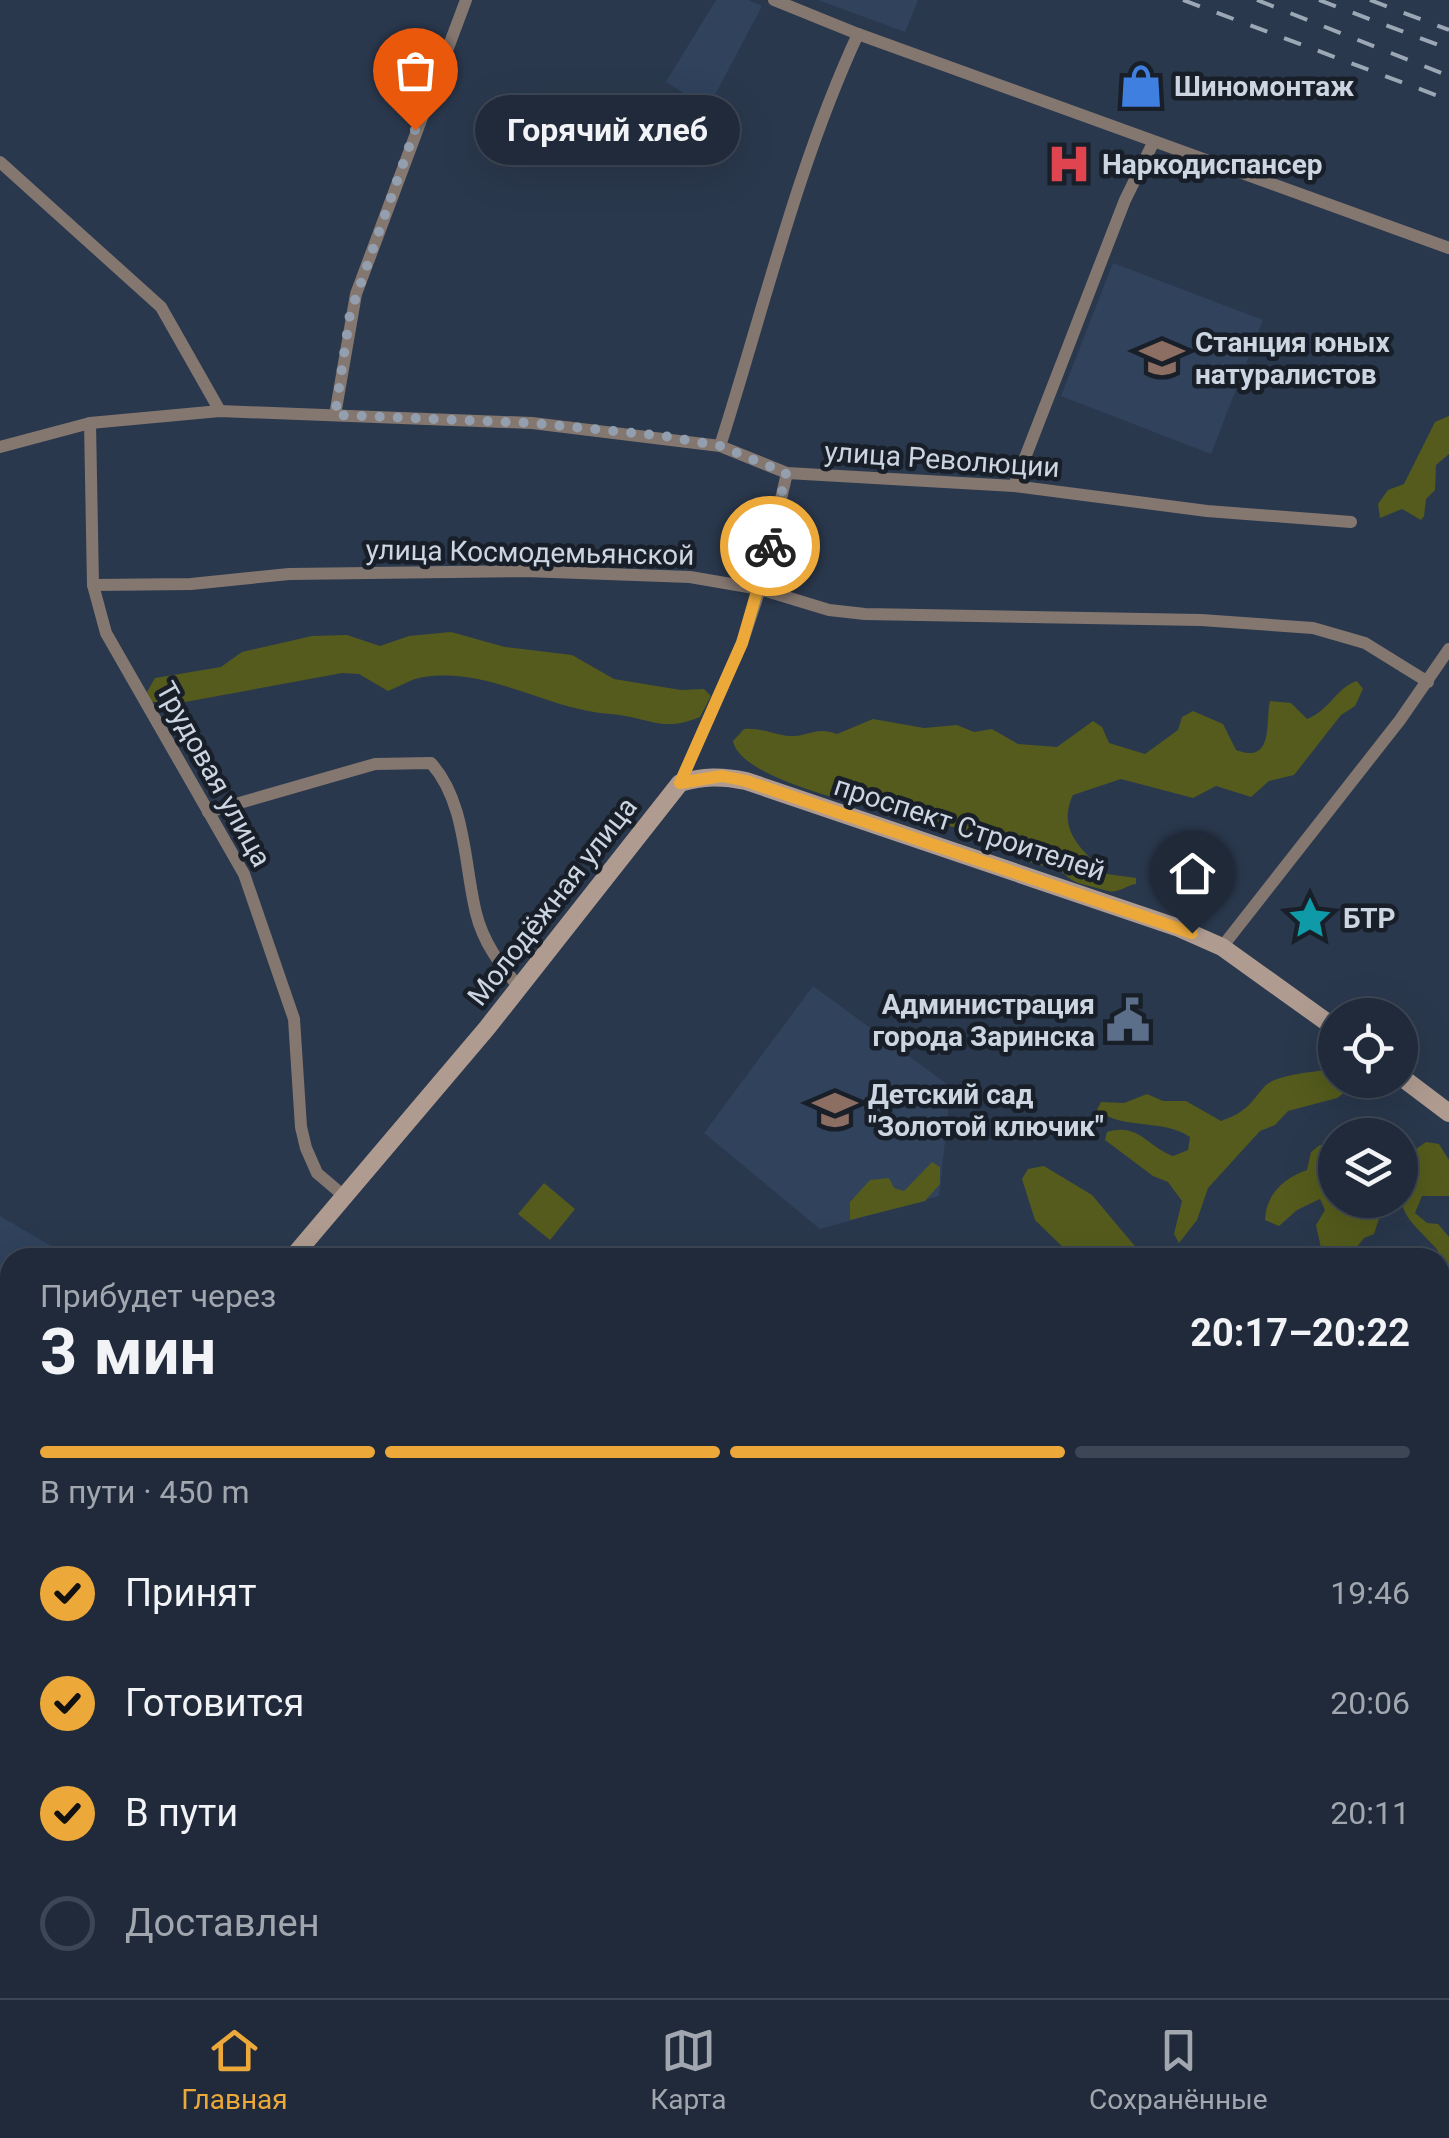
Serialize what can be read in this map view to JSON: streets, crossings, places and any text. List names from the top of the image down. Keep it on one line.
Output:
{"streets":{"street":["улица Революции","улица Космодемьянской","Трудовая улица","проспект Строителей","Молодёжная улица"]},"crossings":[["улица Революции","Трудовая улица"],["улица Революции","Молодёжная улица"],["улица Космодемьянской","Трудовая улица"],["улица Космодемьянской","Молодёжная улица"],["Трудовая улица","Молодёжная улица"],["проспект Строителей","Молодёжная улица"]],"places":{"shop":["Шиномонтаж"],"other":["Горячий хлеб"],"hospital":["Наркодиспансер"],"school or university":["Станция юных натуралистов","Детский сад \"Золотой ключик\""],"place":["БТР"],"public building":["Администрация города Заринска"]},"page":{"bubble":"Горячий хлеб","heading":["3 мин","Прибудет через","20:17–20:22"],"bar":"В пути · 450 m","list":[["Принят","19:46"],["Готовится","20:06"],["В пути","20:11"],"Доставлен"],"tabs":["Главная","Карта","Сохранённые"]}}
